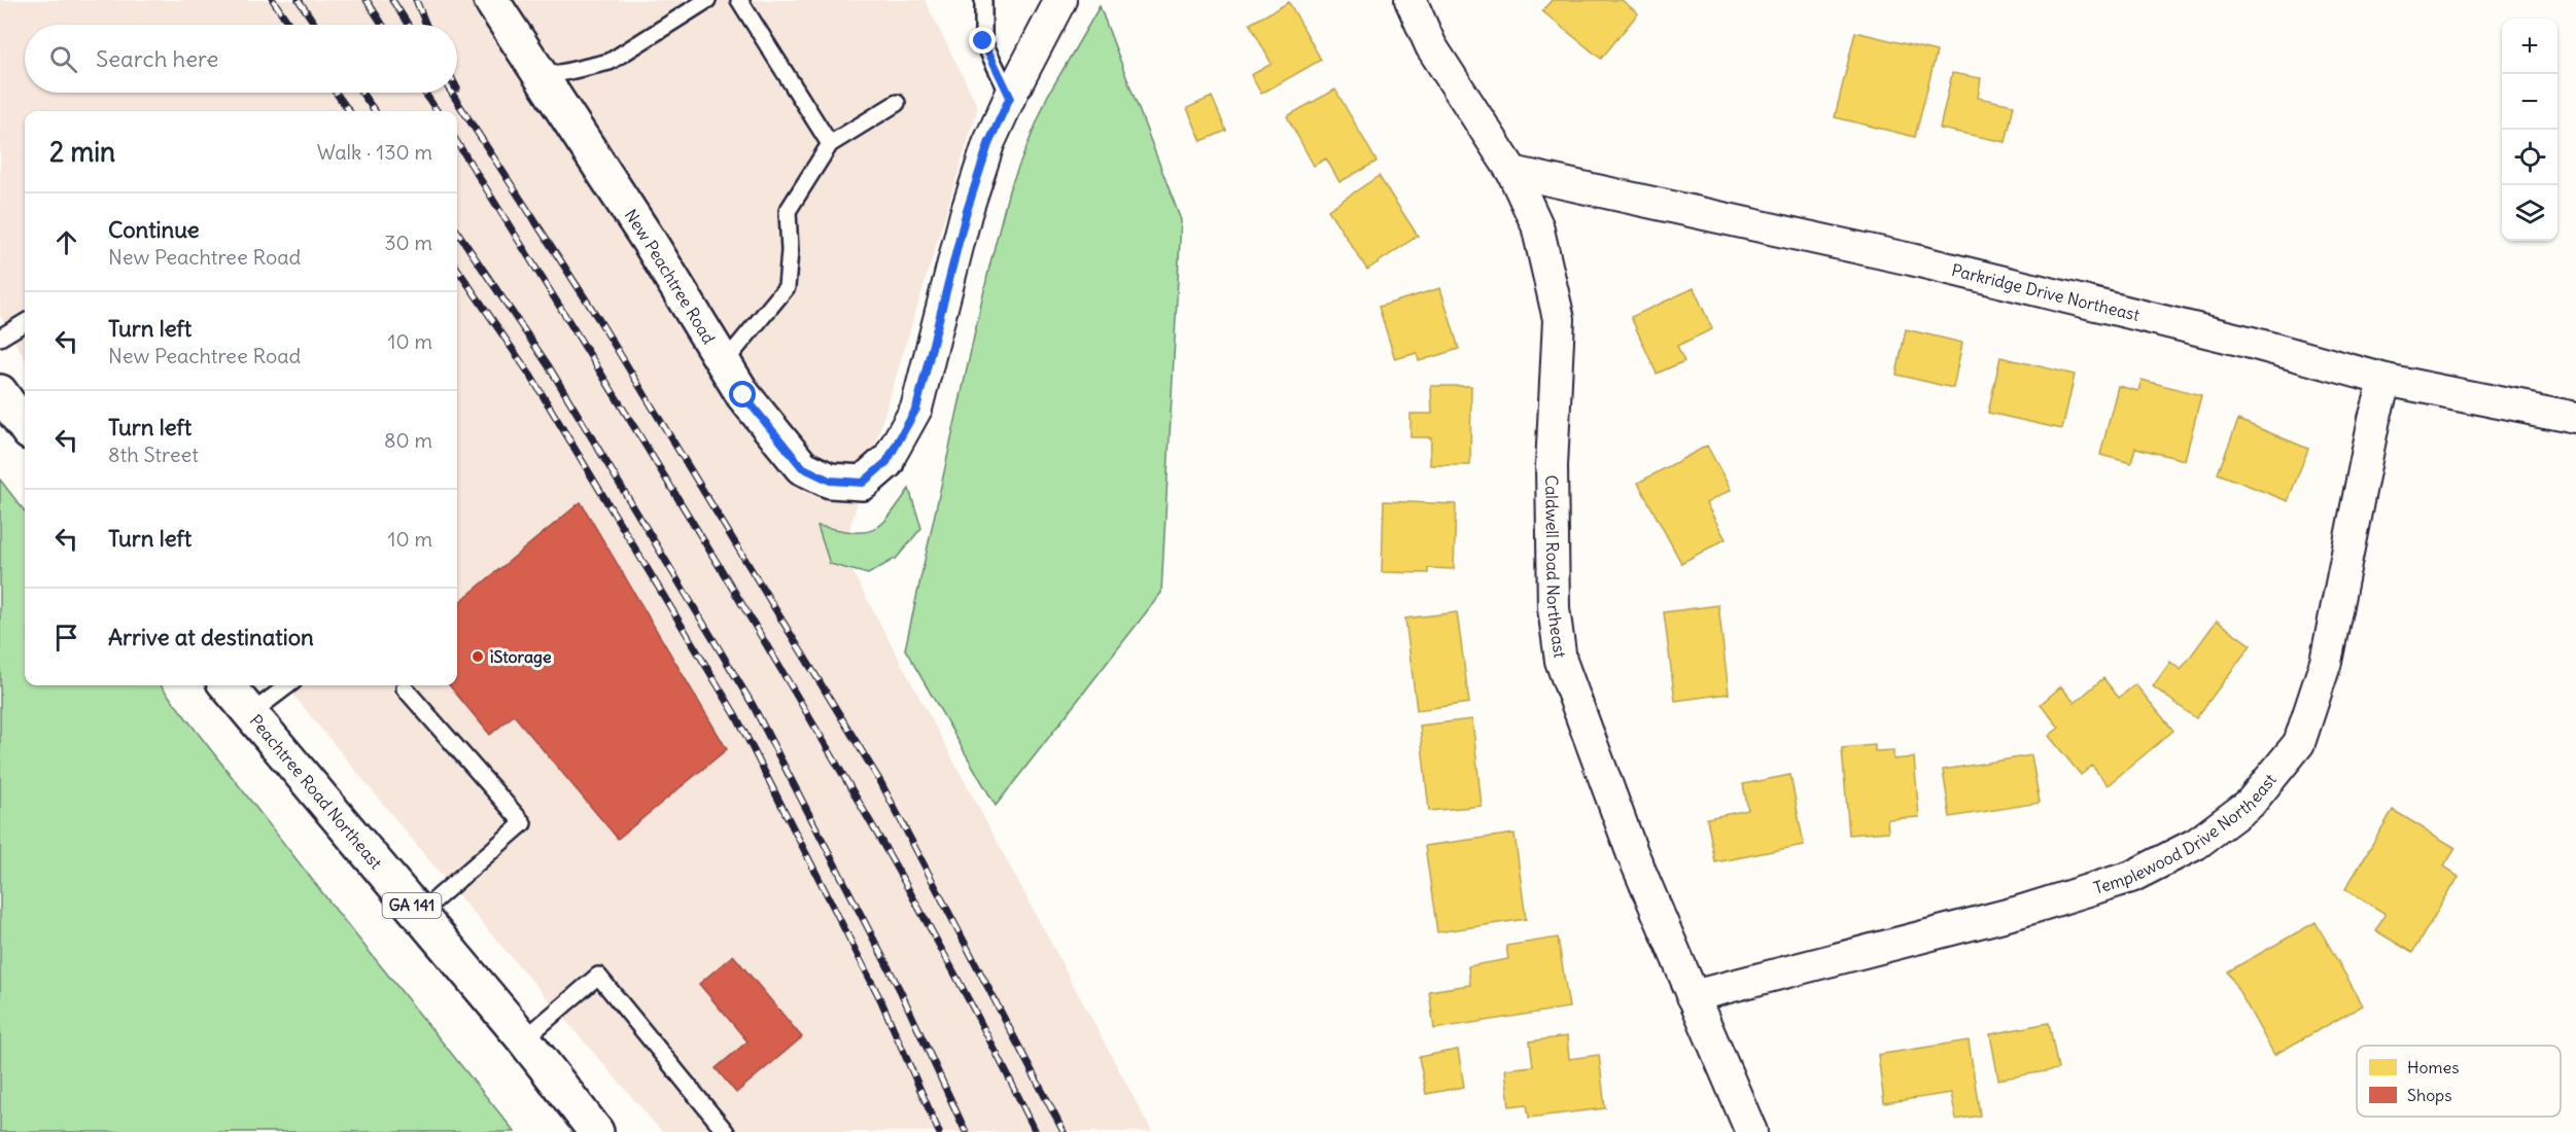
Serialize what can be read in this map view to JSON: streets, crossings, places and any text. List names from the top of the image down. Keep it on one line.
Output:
{"streets":{"main road":["New Peachtree Road","Peachtree Road Northeast","GA 141"],"street":["Parkridge Drive Northeast","Caldwell Road Northeast","Templewood Drive Northeast"]},"crossings":[["Parkridge Drive Northeast","Caldwell Road Northeast"],["Parkridge Drive Northeast","Templewood Drive Northeast"],["Caldwell Road Northeast","Templewood Drive Northeast"]],"places":["iStorage"],"legend":["Homes","Shops"],"page":{"map_buttons":["+","−"],"search":"Search here","heading":["2 min","Walk · 130 m"],"list":[["Continue","New Peachtree Road","30 m"],["Turn left","New Peachtree Road","10 m"],["Turn left","8th Street","80 m"],["Turn left","10 m"],"Arrive at destination"]}}
